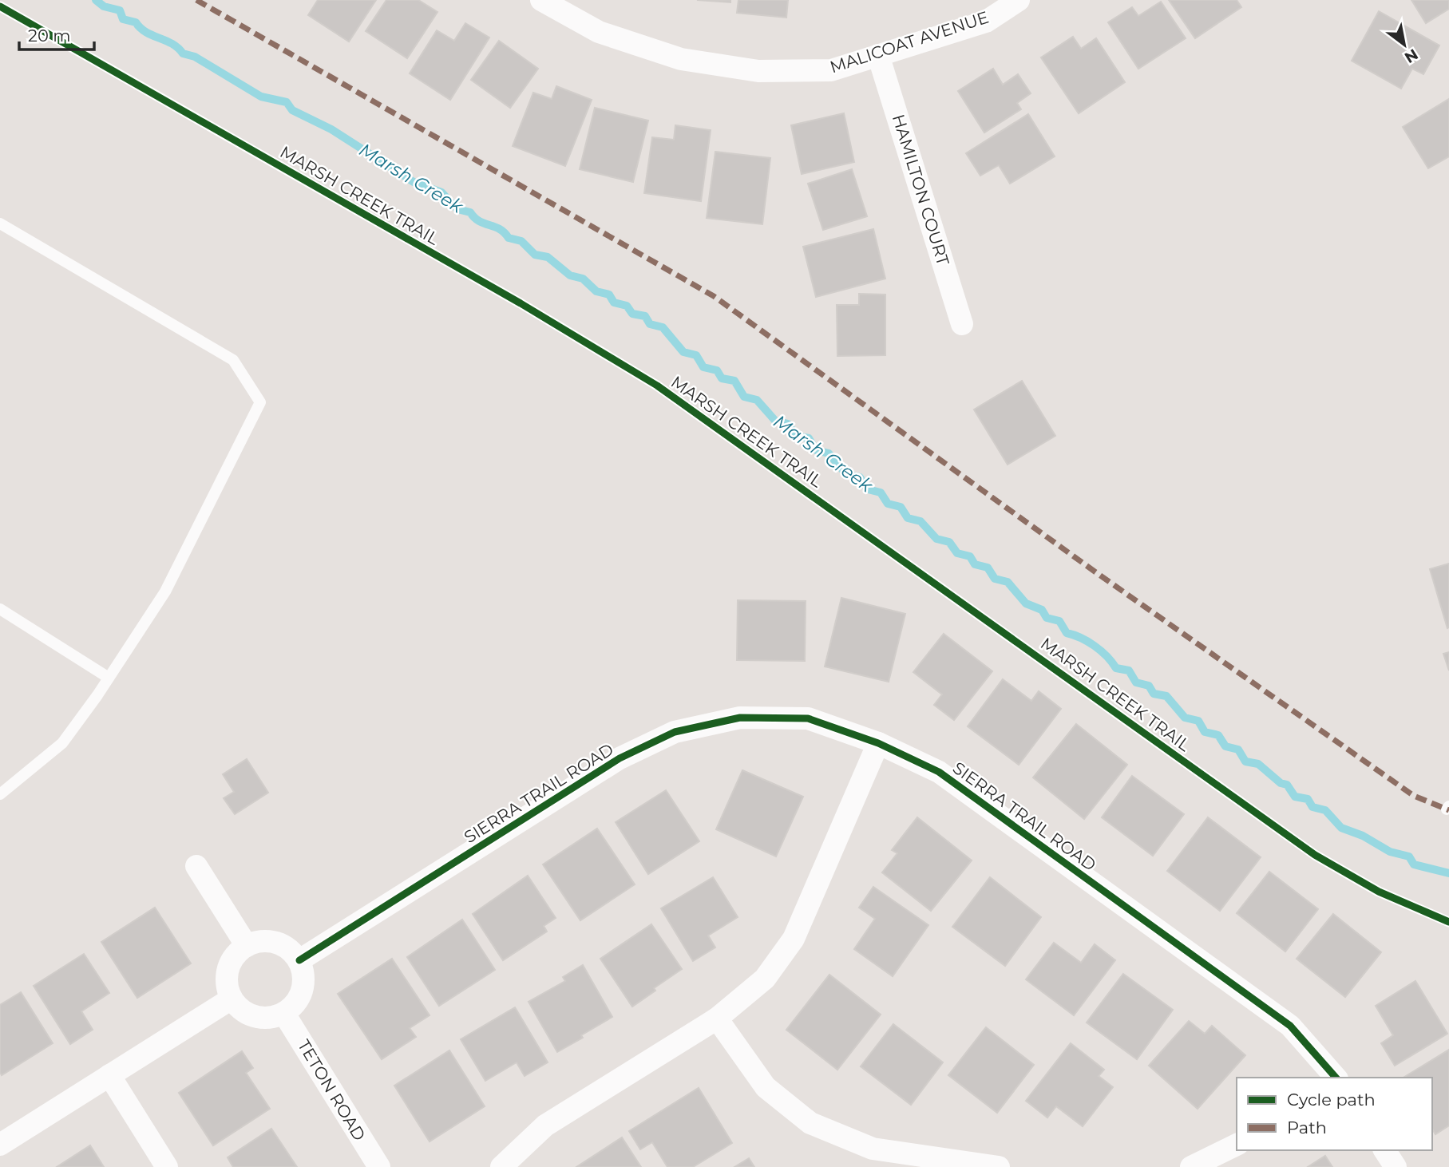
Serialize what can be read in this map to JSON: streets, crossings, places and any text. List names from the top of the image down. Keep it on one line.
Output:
{"streets":{"street":["MALICOAT AVENUE","HAMILTON COURT","SIERRA TRAIL ROAD","TETON ROAD"],"cycle path":["MARSH CREEK TRAIL"]},"crossings":[["MALICOAT AVENUE","HAMILTON COURT"],["SIERRA TRAIL ROAD","TETON ROAD"]],"water":["Marsh Creek"],"legend":["Cycle path","Path"],"scale_bar":"20 m","north":"bottom right"}
